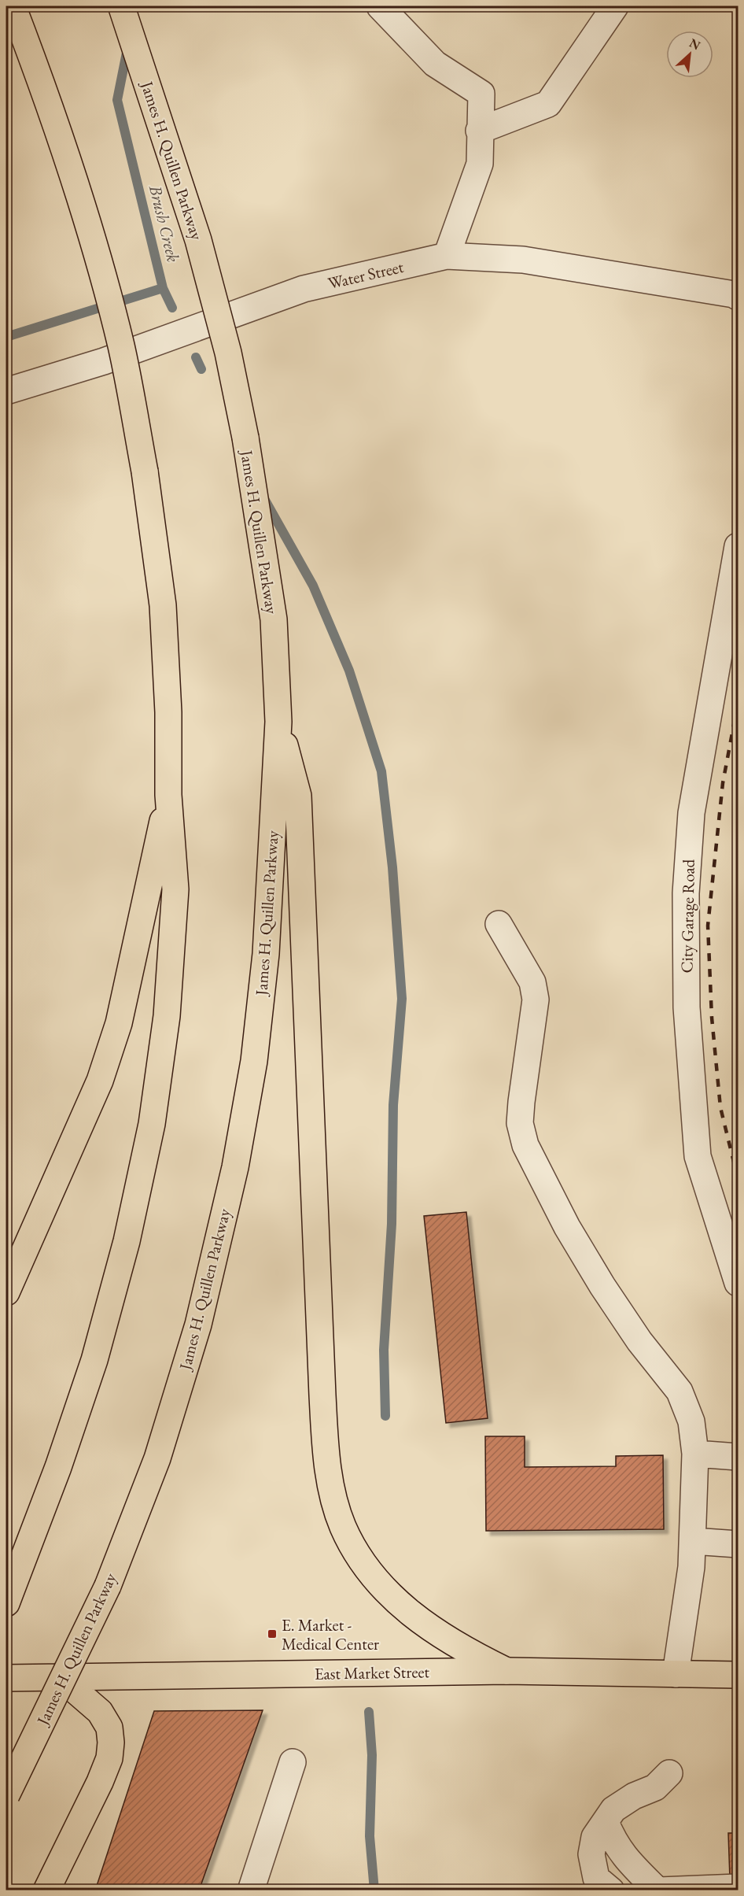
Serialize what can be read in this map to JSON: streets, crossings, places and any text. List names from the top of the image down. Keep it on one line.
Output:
{"streets":{"main road":["James H. Quillen Parkway","East Market Street"],"street":["Water Street","City Garage Road"]},"water":["Brush Creek"],"places":{"transit":["E. Market - Medical Center"]},"north":"top right"}
